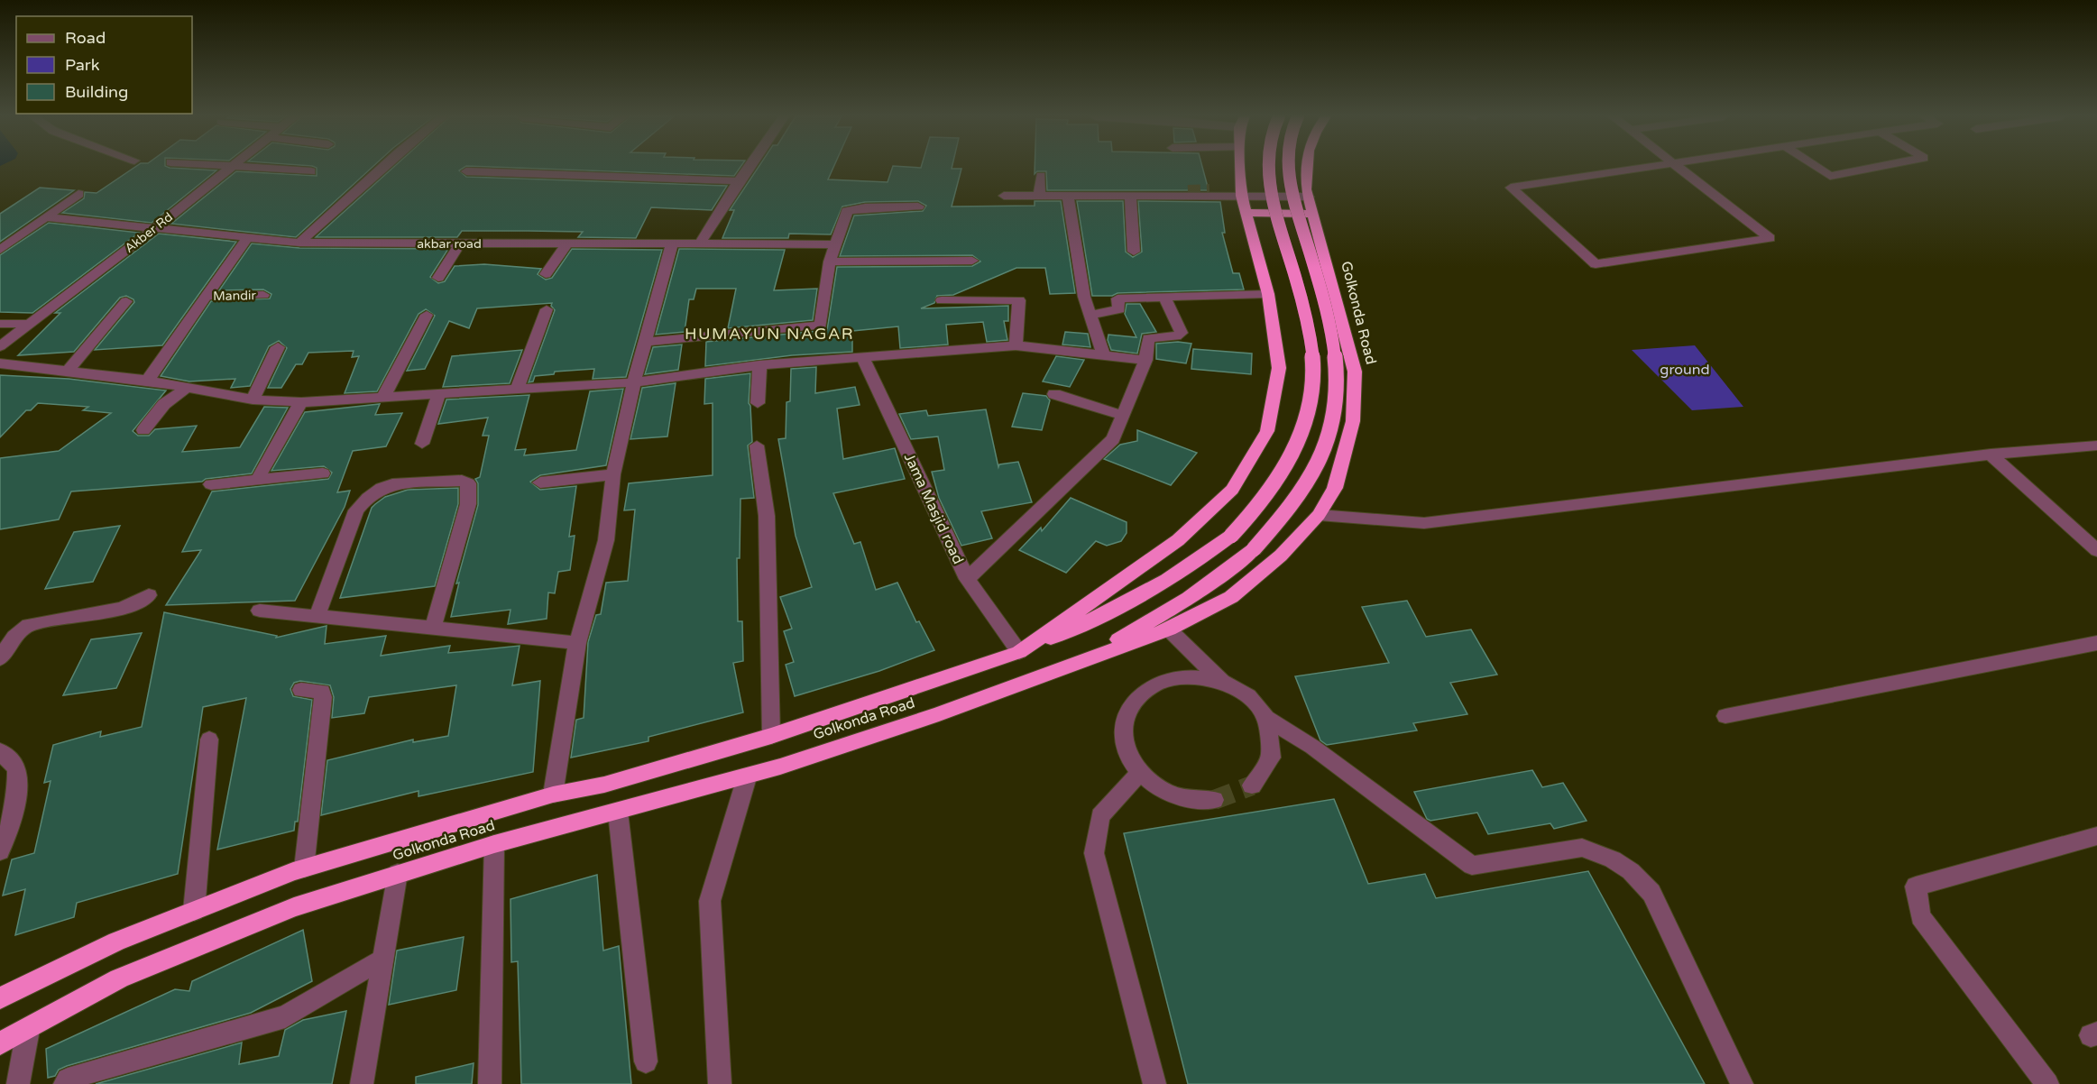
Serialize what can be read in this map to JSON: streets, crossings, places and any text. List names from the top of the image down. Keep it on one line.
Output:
{"streets":{"highway":["Golkonda Road"],"street":["Akber Rd","akbar road","Mandir","Jama Masjid road"]},"crossings":[["Akber Rd","akbar road"],["Golkonda Road","Jama Masjid road"]],"districts":["HUMAYUN NAGAR"],"parks":["ground"],"legend":["Road","Park","Building"]}
